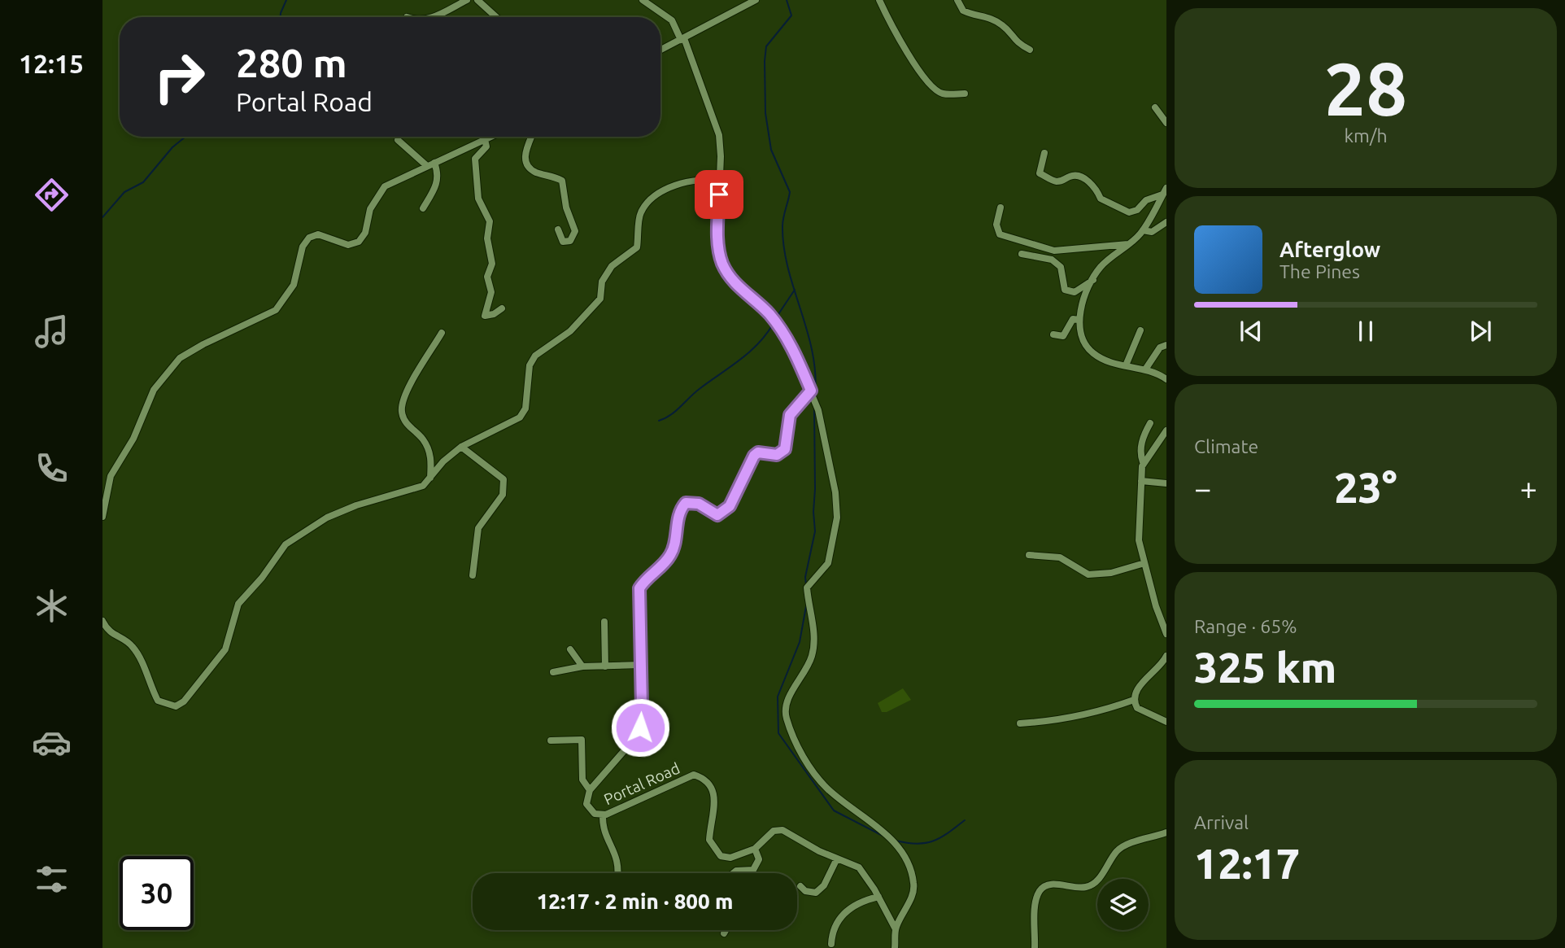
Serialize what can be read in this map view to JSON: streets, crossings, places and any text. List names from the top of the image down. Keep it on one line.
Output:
{"streets":{"street":["Portal Road"]},"page":{"tabs":"12:15","tile":[["28","km/h"],"Climate",["Range · 65%","325 km"],["Arrival","12:17"]],"turn":["280 m","Portal Road"],"song":["Afterglow","The Pines"],"heat":["−","23°","+"],"limit":"30","trip":"12:17 · 2 min · 800 m"}}
